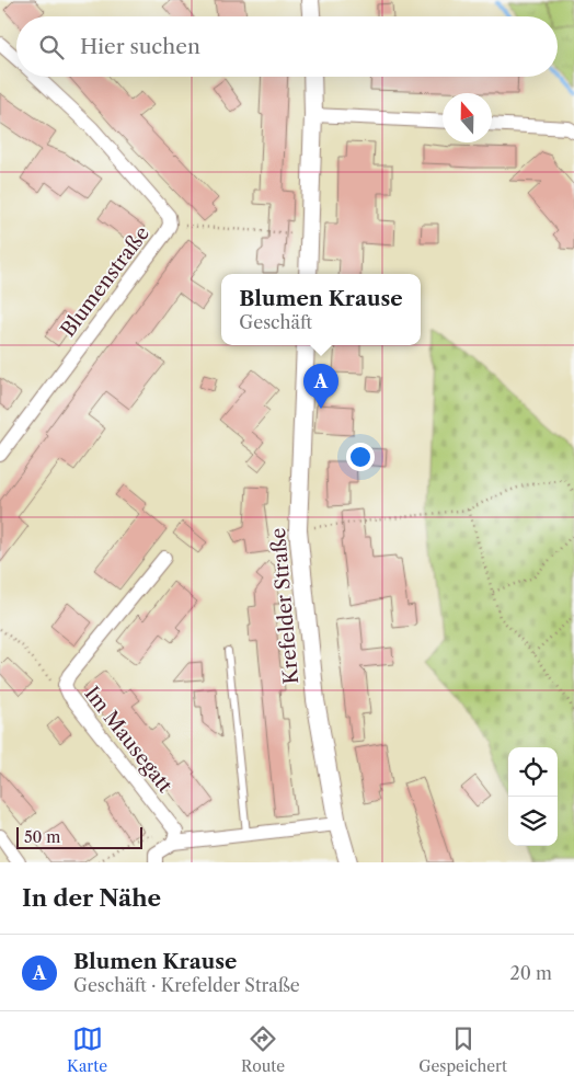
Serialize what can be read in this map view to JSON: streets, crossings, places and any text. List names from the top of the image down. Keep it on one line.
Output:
{"streets":{"main road":["Krefelder Straße"],"street":["Blumenstraße","Im Mausegatt"]},"scale_bar":"50 m","north":"top","page":{"search":"Hier suchen","popup":["Blumen Krause","Geschäft"],"pins":"A","scale":"50 m","heading":"In der Nähe","list":[{"mark":"A","name":"Blumen Krause","note":"Geschäft · Krefelder Straße","value":"20 m"}],"nav":["Karte","Route","Gespeichert"]}}
